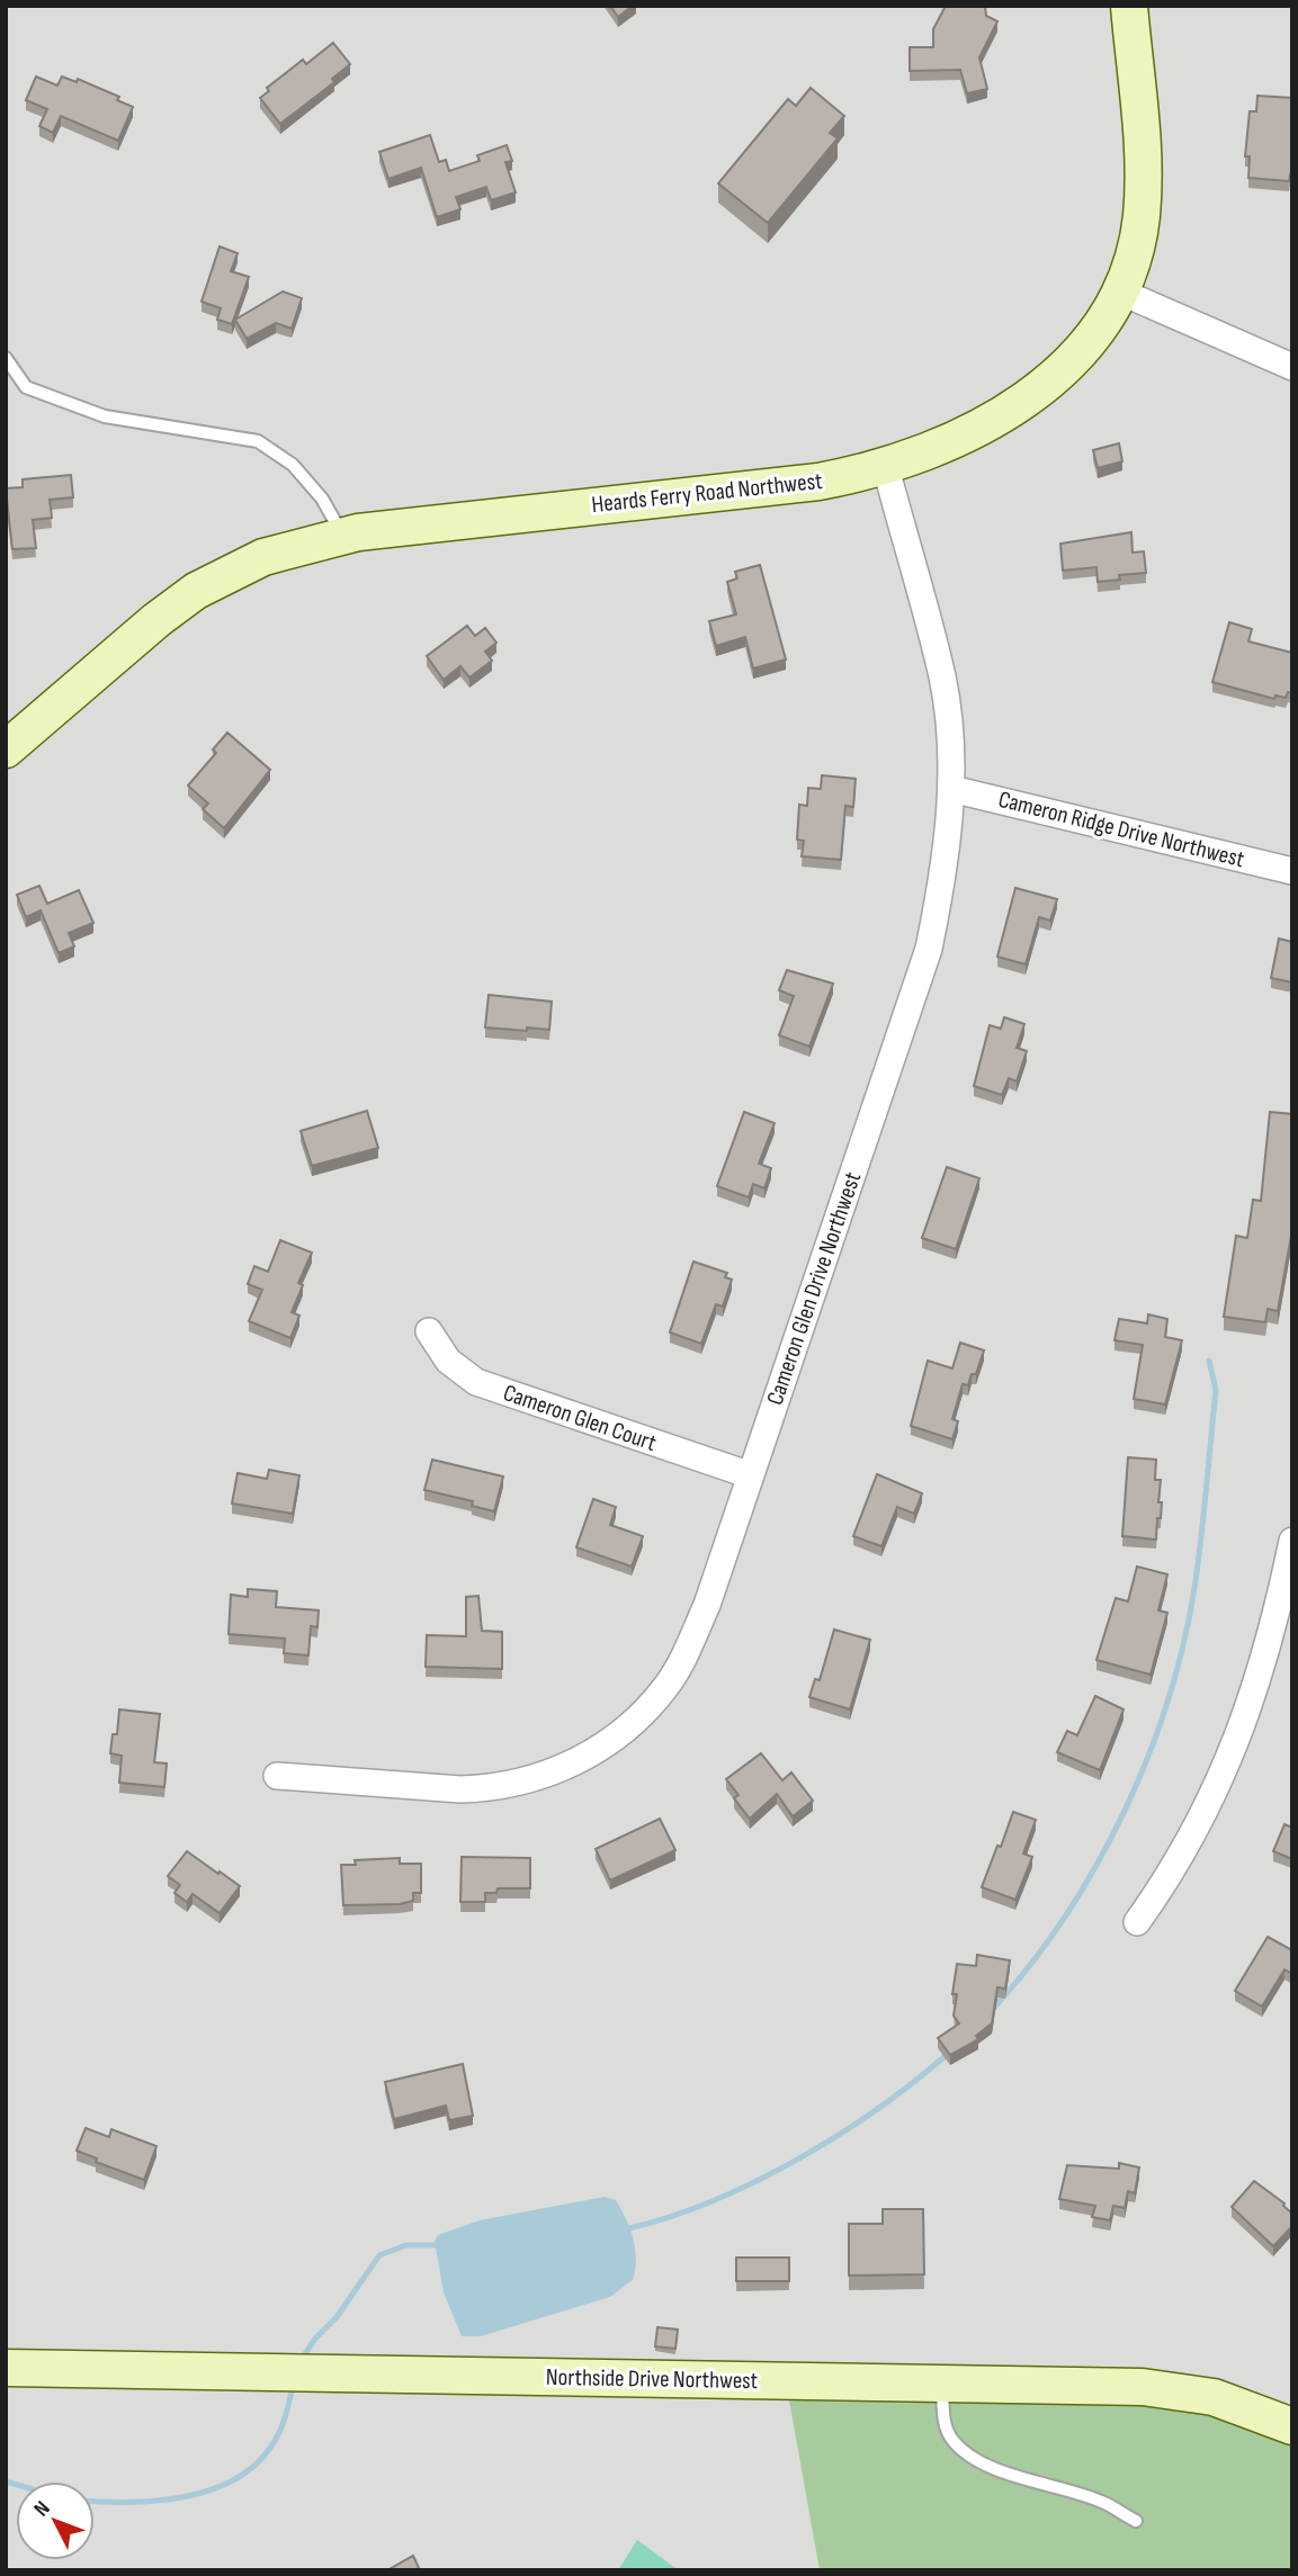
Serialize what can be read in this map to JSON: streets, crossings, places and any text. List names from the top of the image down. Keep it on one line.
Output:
{"streets":{"street":["Heards Ferry Road Northwest","Cameron Ridge Drive Northwest","Cameron Glen Drive Northwest","Cameron Glen Court","Northside Drive Northwest"]},"crossings":[["Heards Ferry Road Northwest","Cameron Glen Drive Northwest"],["Cameron Ridge Drive Northwest","Cameron Glen Drive Northwest"],["Cameron Glen Drive Northwest","Cameron Glen Court"]],"north":"top left"}
